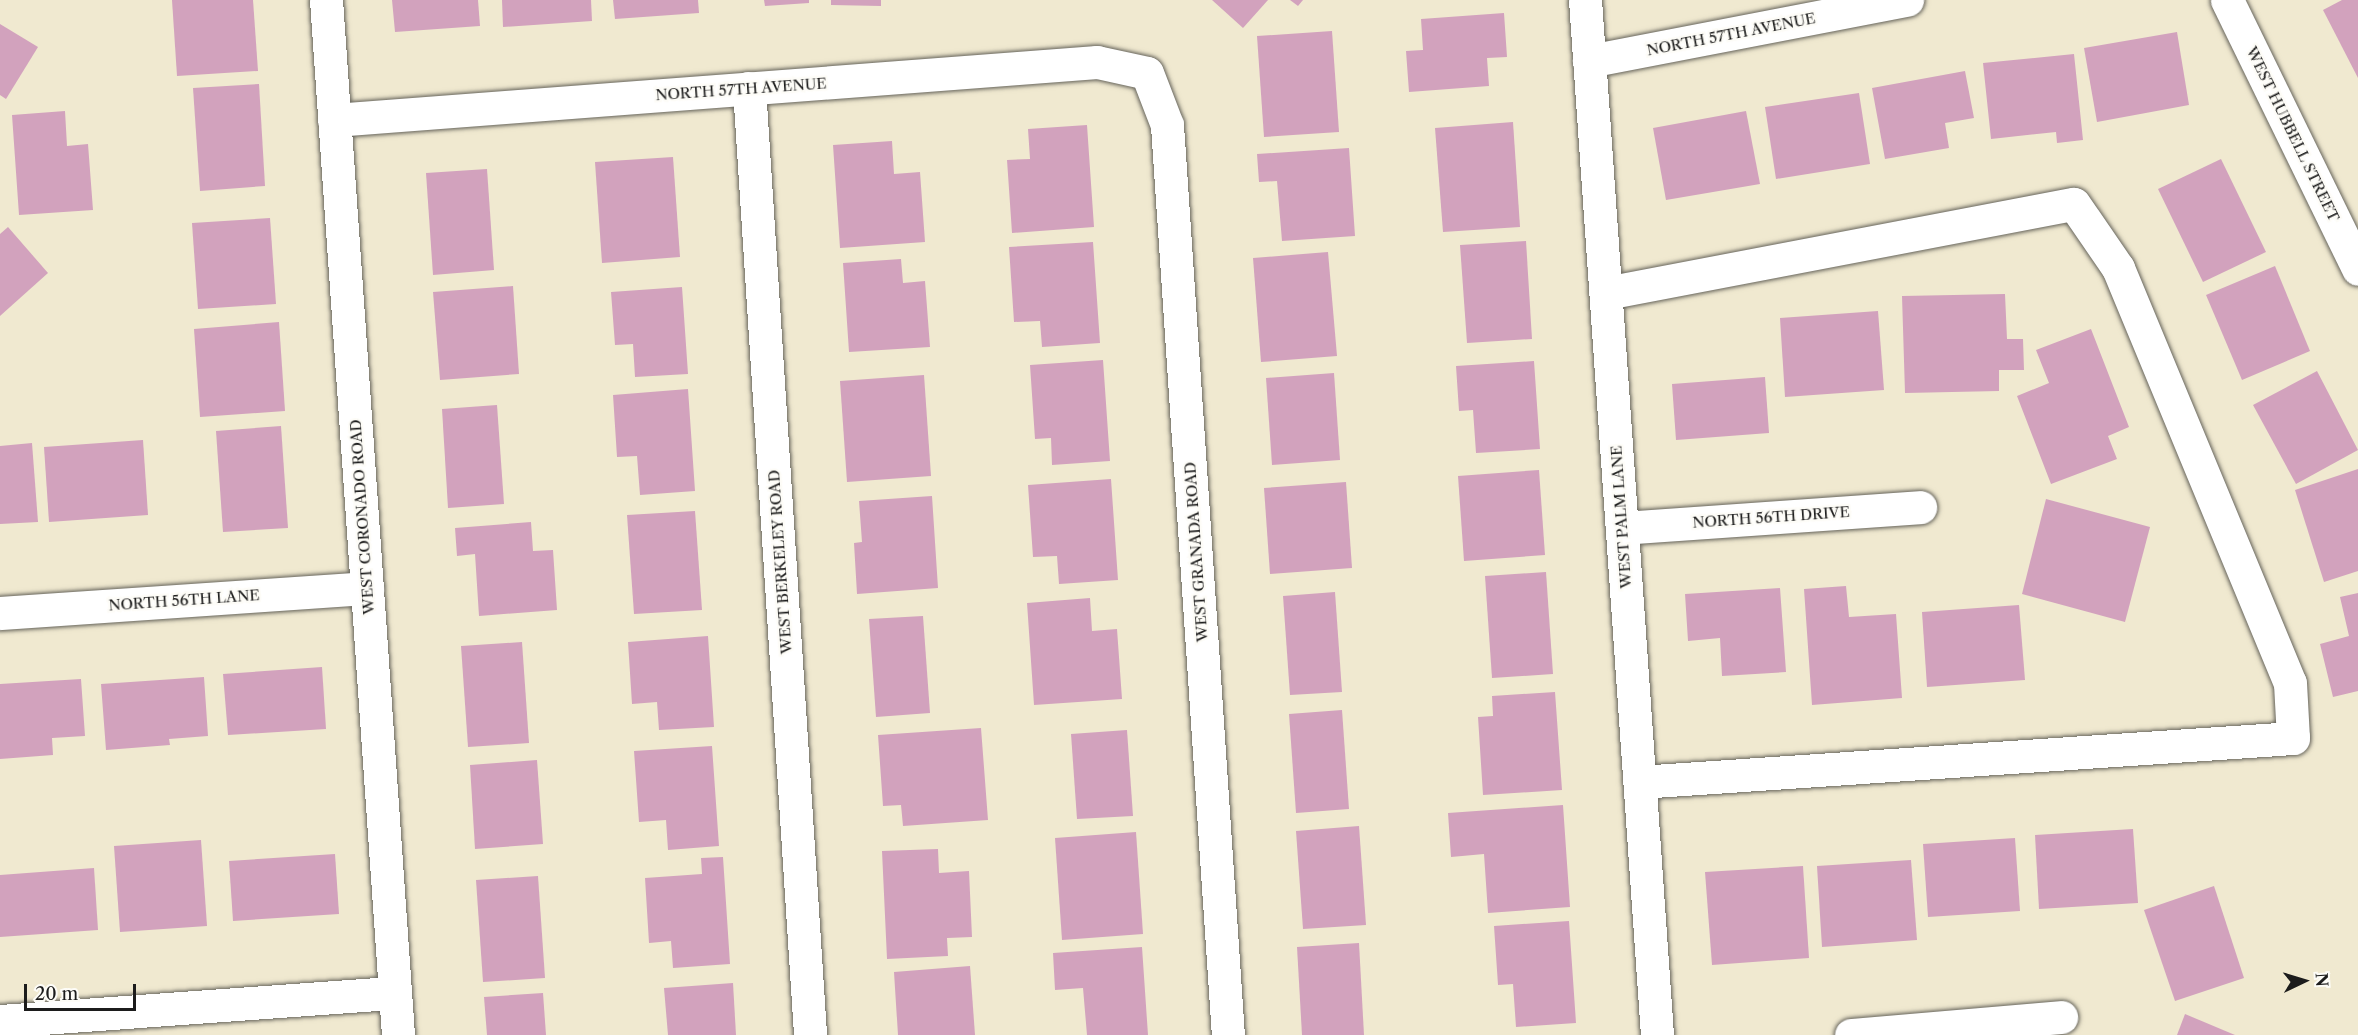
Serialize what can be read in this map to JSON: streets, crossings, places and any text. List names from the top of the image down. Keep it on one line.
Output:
{"streets":{"street":["NORTH 57TH AVENUE","WEST HUBBELL STREET","WEST CORONADO ROAD","WEST PALM LANE","NORTH 56TH DRIVE","WEST GRANADA ROAD","WEST BERKELEY ROAD","NORTH 56TH LANE"]},"crossings":[["NORTH 57TH AVENUE","WEST CORONADO ROAD"],["NORTH 57TH AVENUE","WEST PALM LANE"],["NORTH 57TH AVENUE","WEST GRANADA ROAD"],["NORTH 57TH AVENUE","WEST BERKELEY ROAD"],["WEST CORONADO ROAD","NORTH 56TH LANE"],["WEST PALM LANE","NORTH 56TH DRIVE"]],"scale_bar":"20 m","north":"right"}
